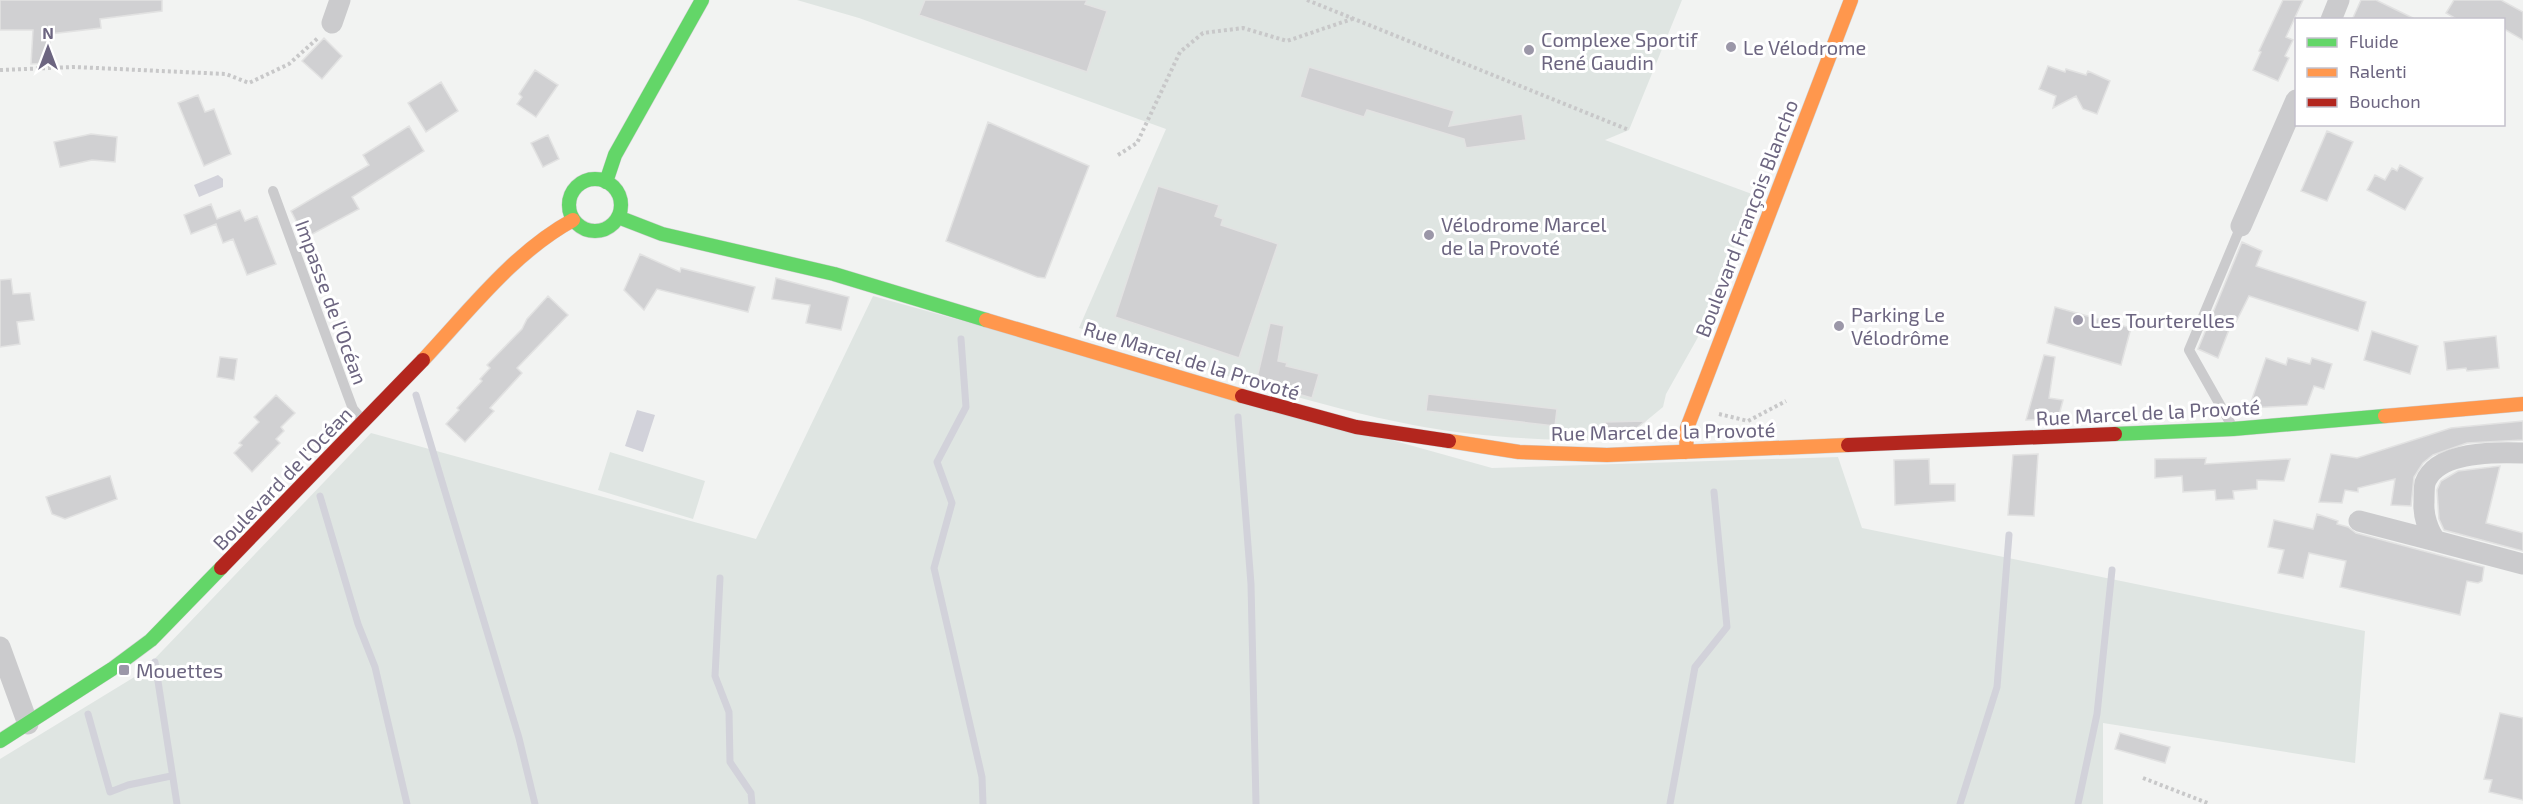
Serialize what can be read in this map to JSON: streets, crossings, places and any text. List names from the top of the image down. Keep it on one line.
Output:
{"streets":{"main road":["Boulevard François Blancho","Rue Marcel de la Provoté","Boulevard de l'Océan"],"lane":["Impasse de l'Océan"]},"crossings":[["Boulevard François Blancho","Rue Marcel de la Provoté"],["Impasse de l'Océan","Boulevard de l'Océan"],["Rue Marcel de la Provoté","Boulevard de l'Océan"]],"places":{"other":["Le Vélodrome","Complexe Sportif René Gaudin","Vélodrome Marcel de la Provoté","Les Tourterelles","Parking Le Vélodrôme"],"transit":["Mouettes"]},"legend":["Fluide","Ralenti","Bouchon"],"north":"top"}
